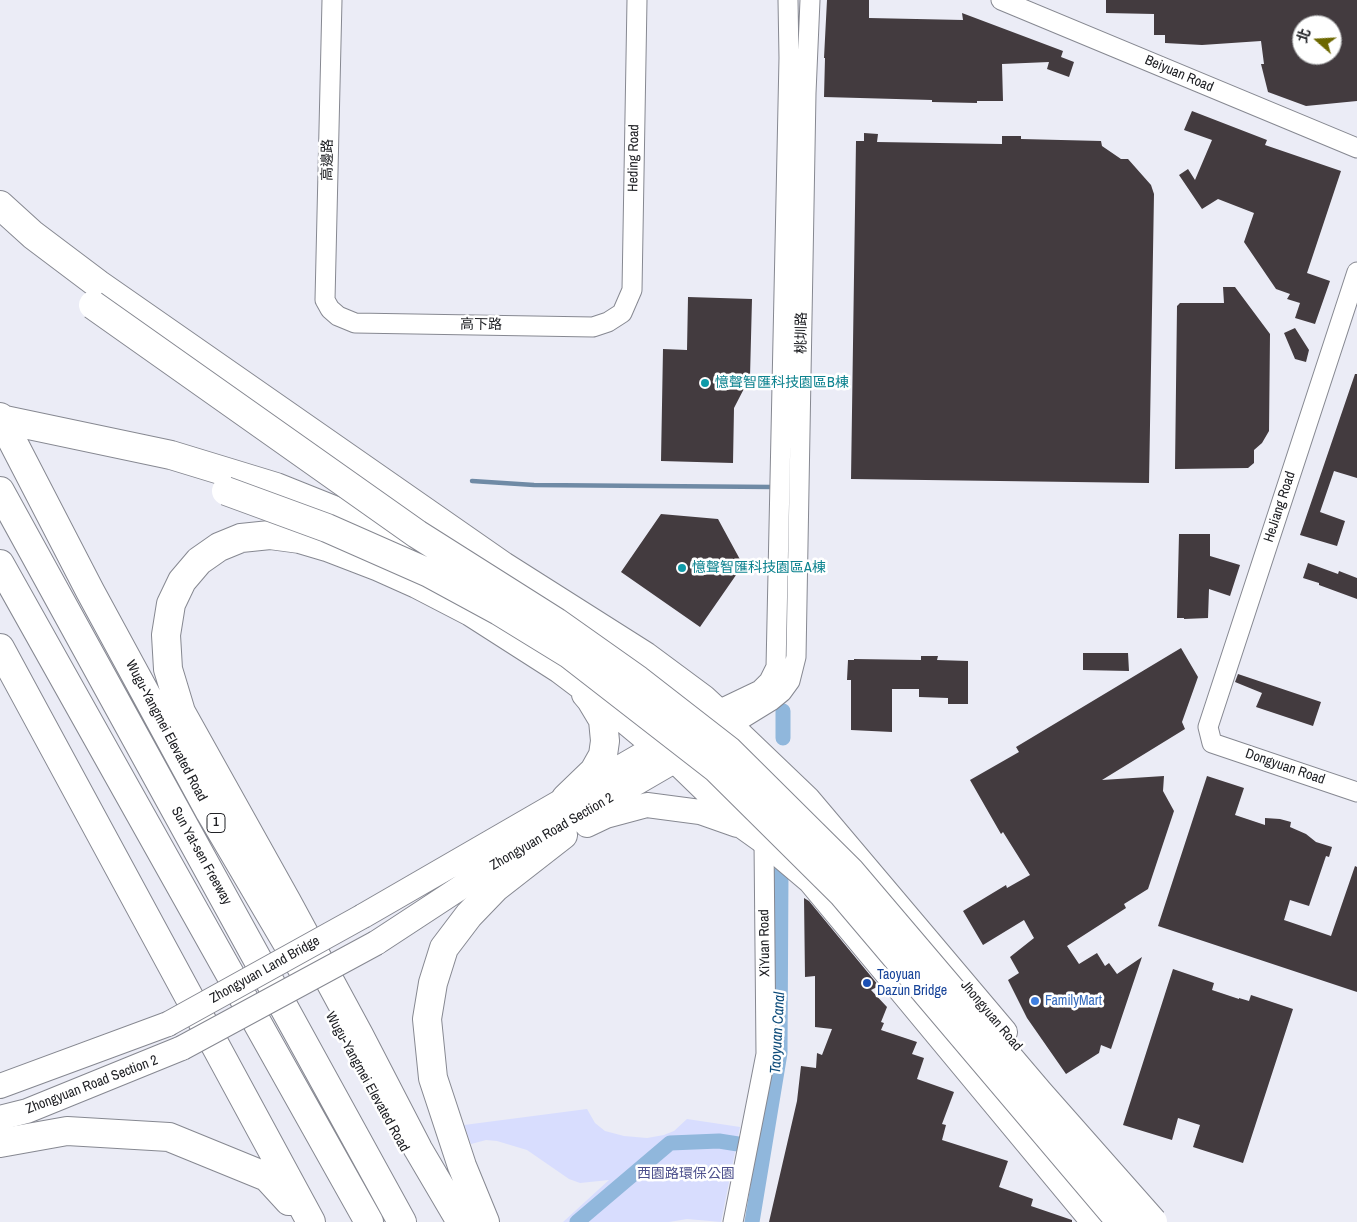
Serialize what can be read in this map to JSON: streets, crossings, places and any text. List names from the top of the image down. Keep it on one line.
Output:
{"streets":{"highway":["Wugu-Yangmei Elevated Road","1","Sun Yat-sen Freeway"],"main road":["Zhongyuan Road Section 2","Zhongyuan Land Bridge","Jhongyuan Road"],"street":["Beiyuan Road","Heding Road","高邊路","高下路","桃圳路","HeJiang Road","Dongyuan Road","XiYuan Road"]},"crossings":[["Heding Road","高下路"],["高邊路","高下路"],["桃圳路","Zhongyuan Road Section 2"],["桃圳路","Jhongyuan Road"],["HeJiang Road","Dongyuan Road"],["Zhongyuan Road Section 2","Zhongyuan Land Bridge"],["Zhongyuan Road Section 2","Jhongyuan Road"]],"water":["Taoyuan Canal"],"parks":["西園路環保公園"],"places":["憶聲智匯科技園區B棟","憶聲智匯科技園區A棟","Taoyuan Dazun Bridge","FamilyMart"],"north":"left"}
